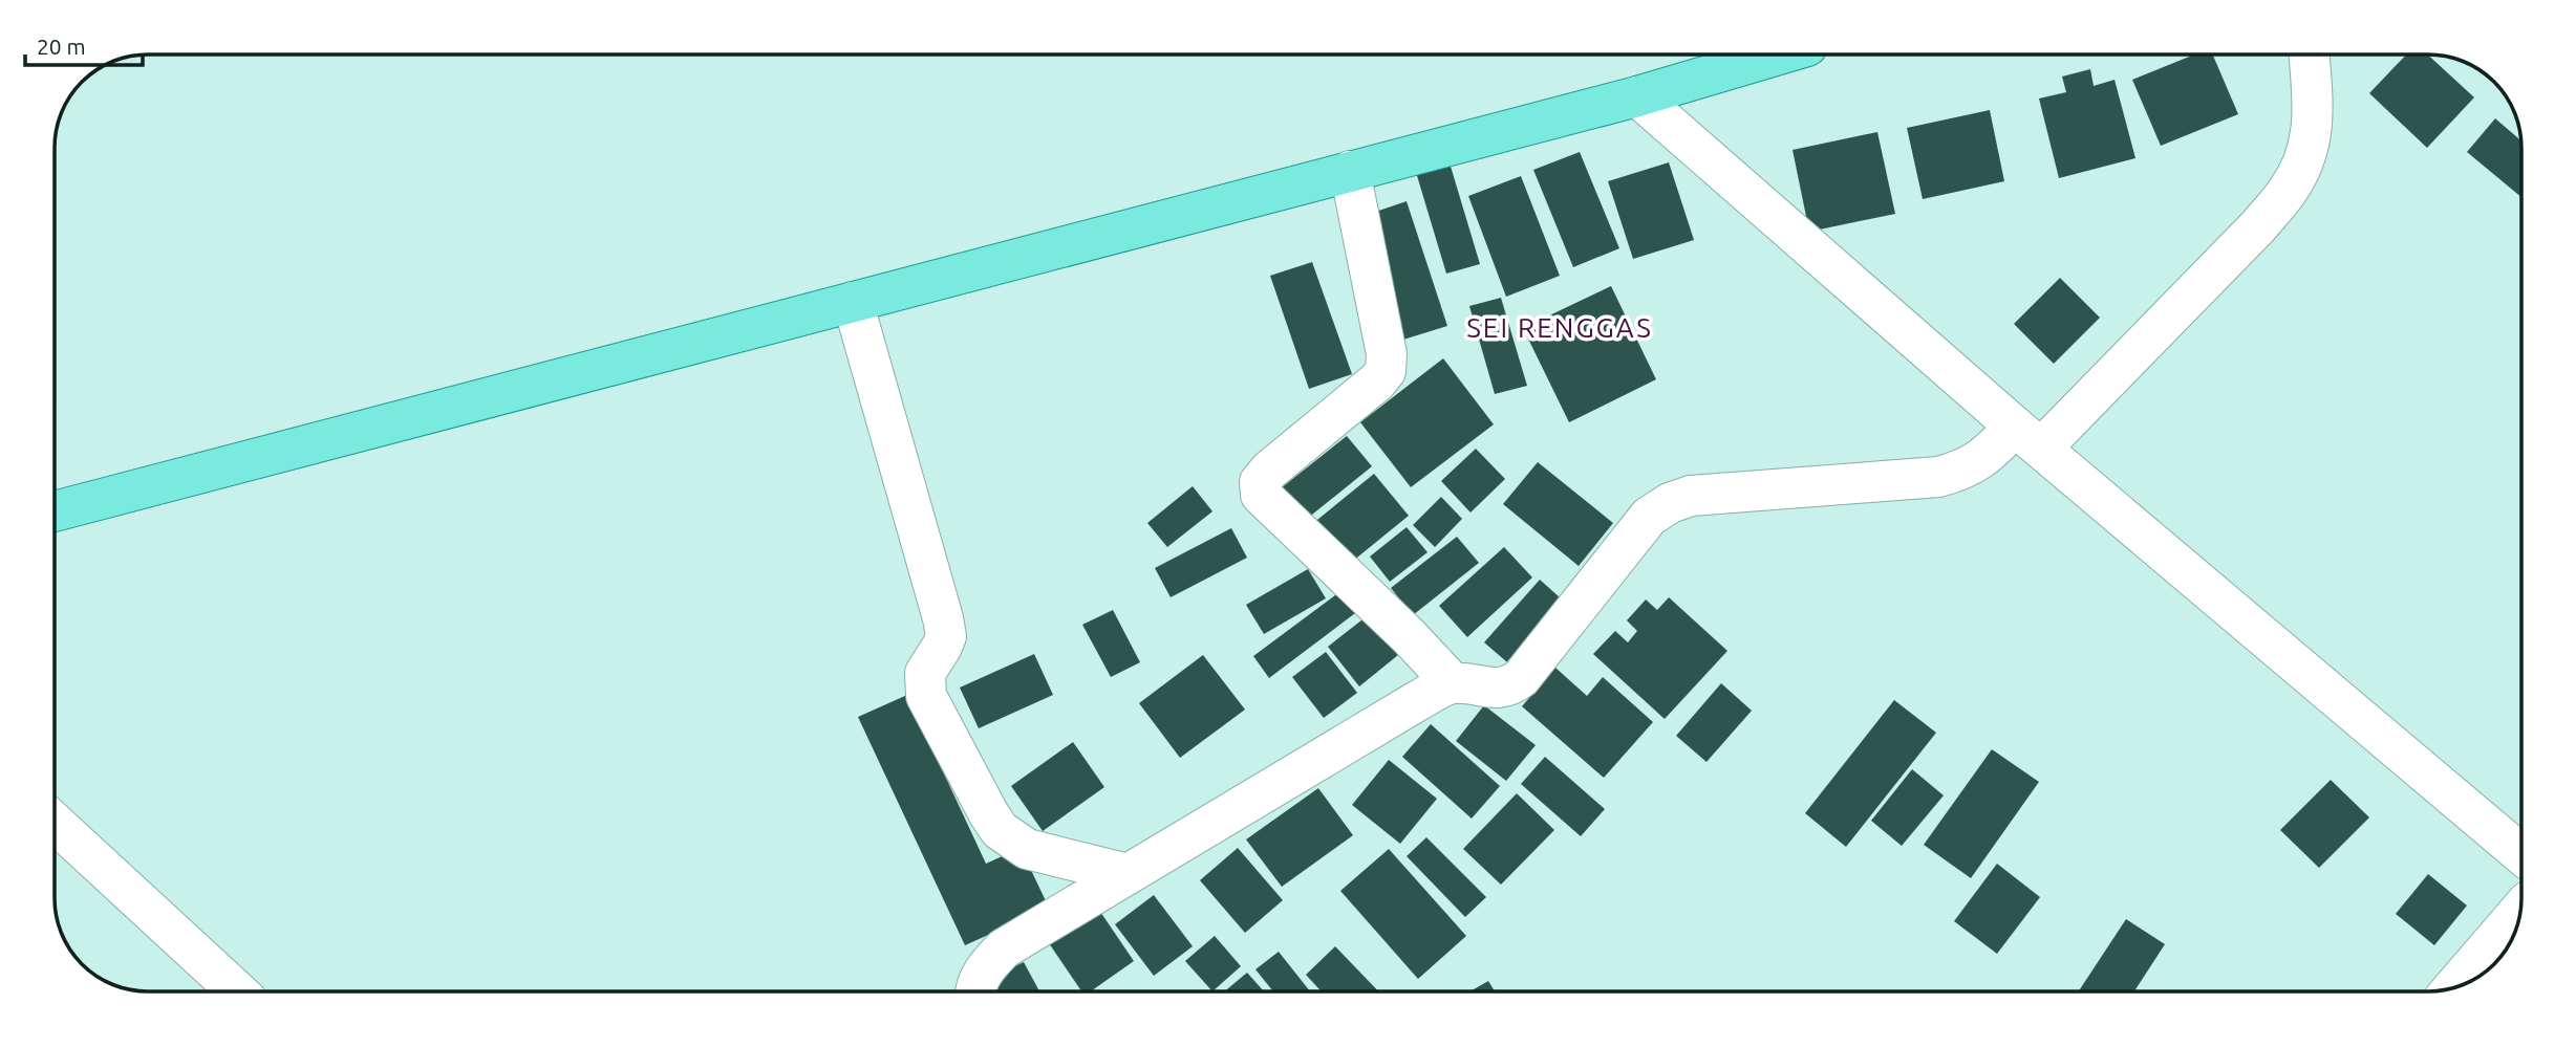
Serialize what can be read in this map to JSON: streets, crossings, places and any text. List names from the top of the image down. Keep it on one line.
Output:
{"districts":["SEI RENGGAS"],"scale_bar":"20 m"}
